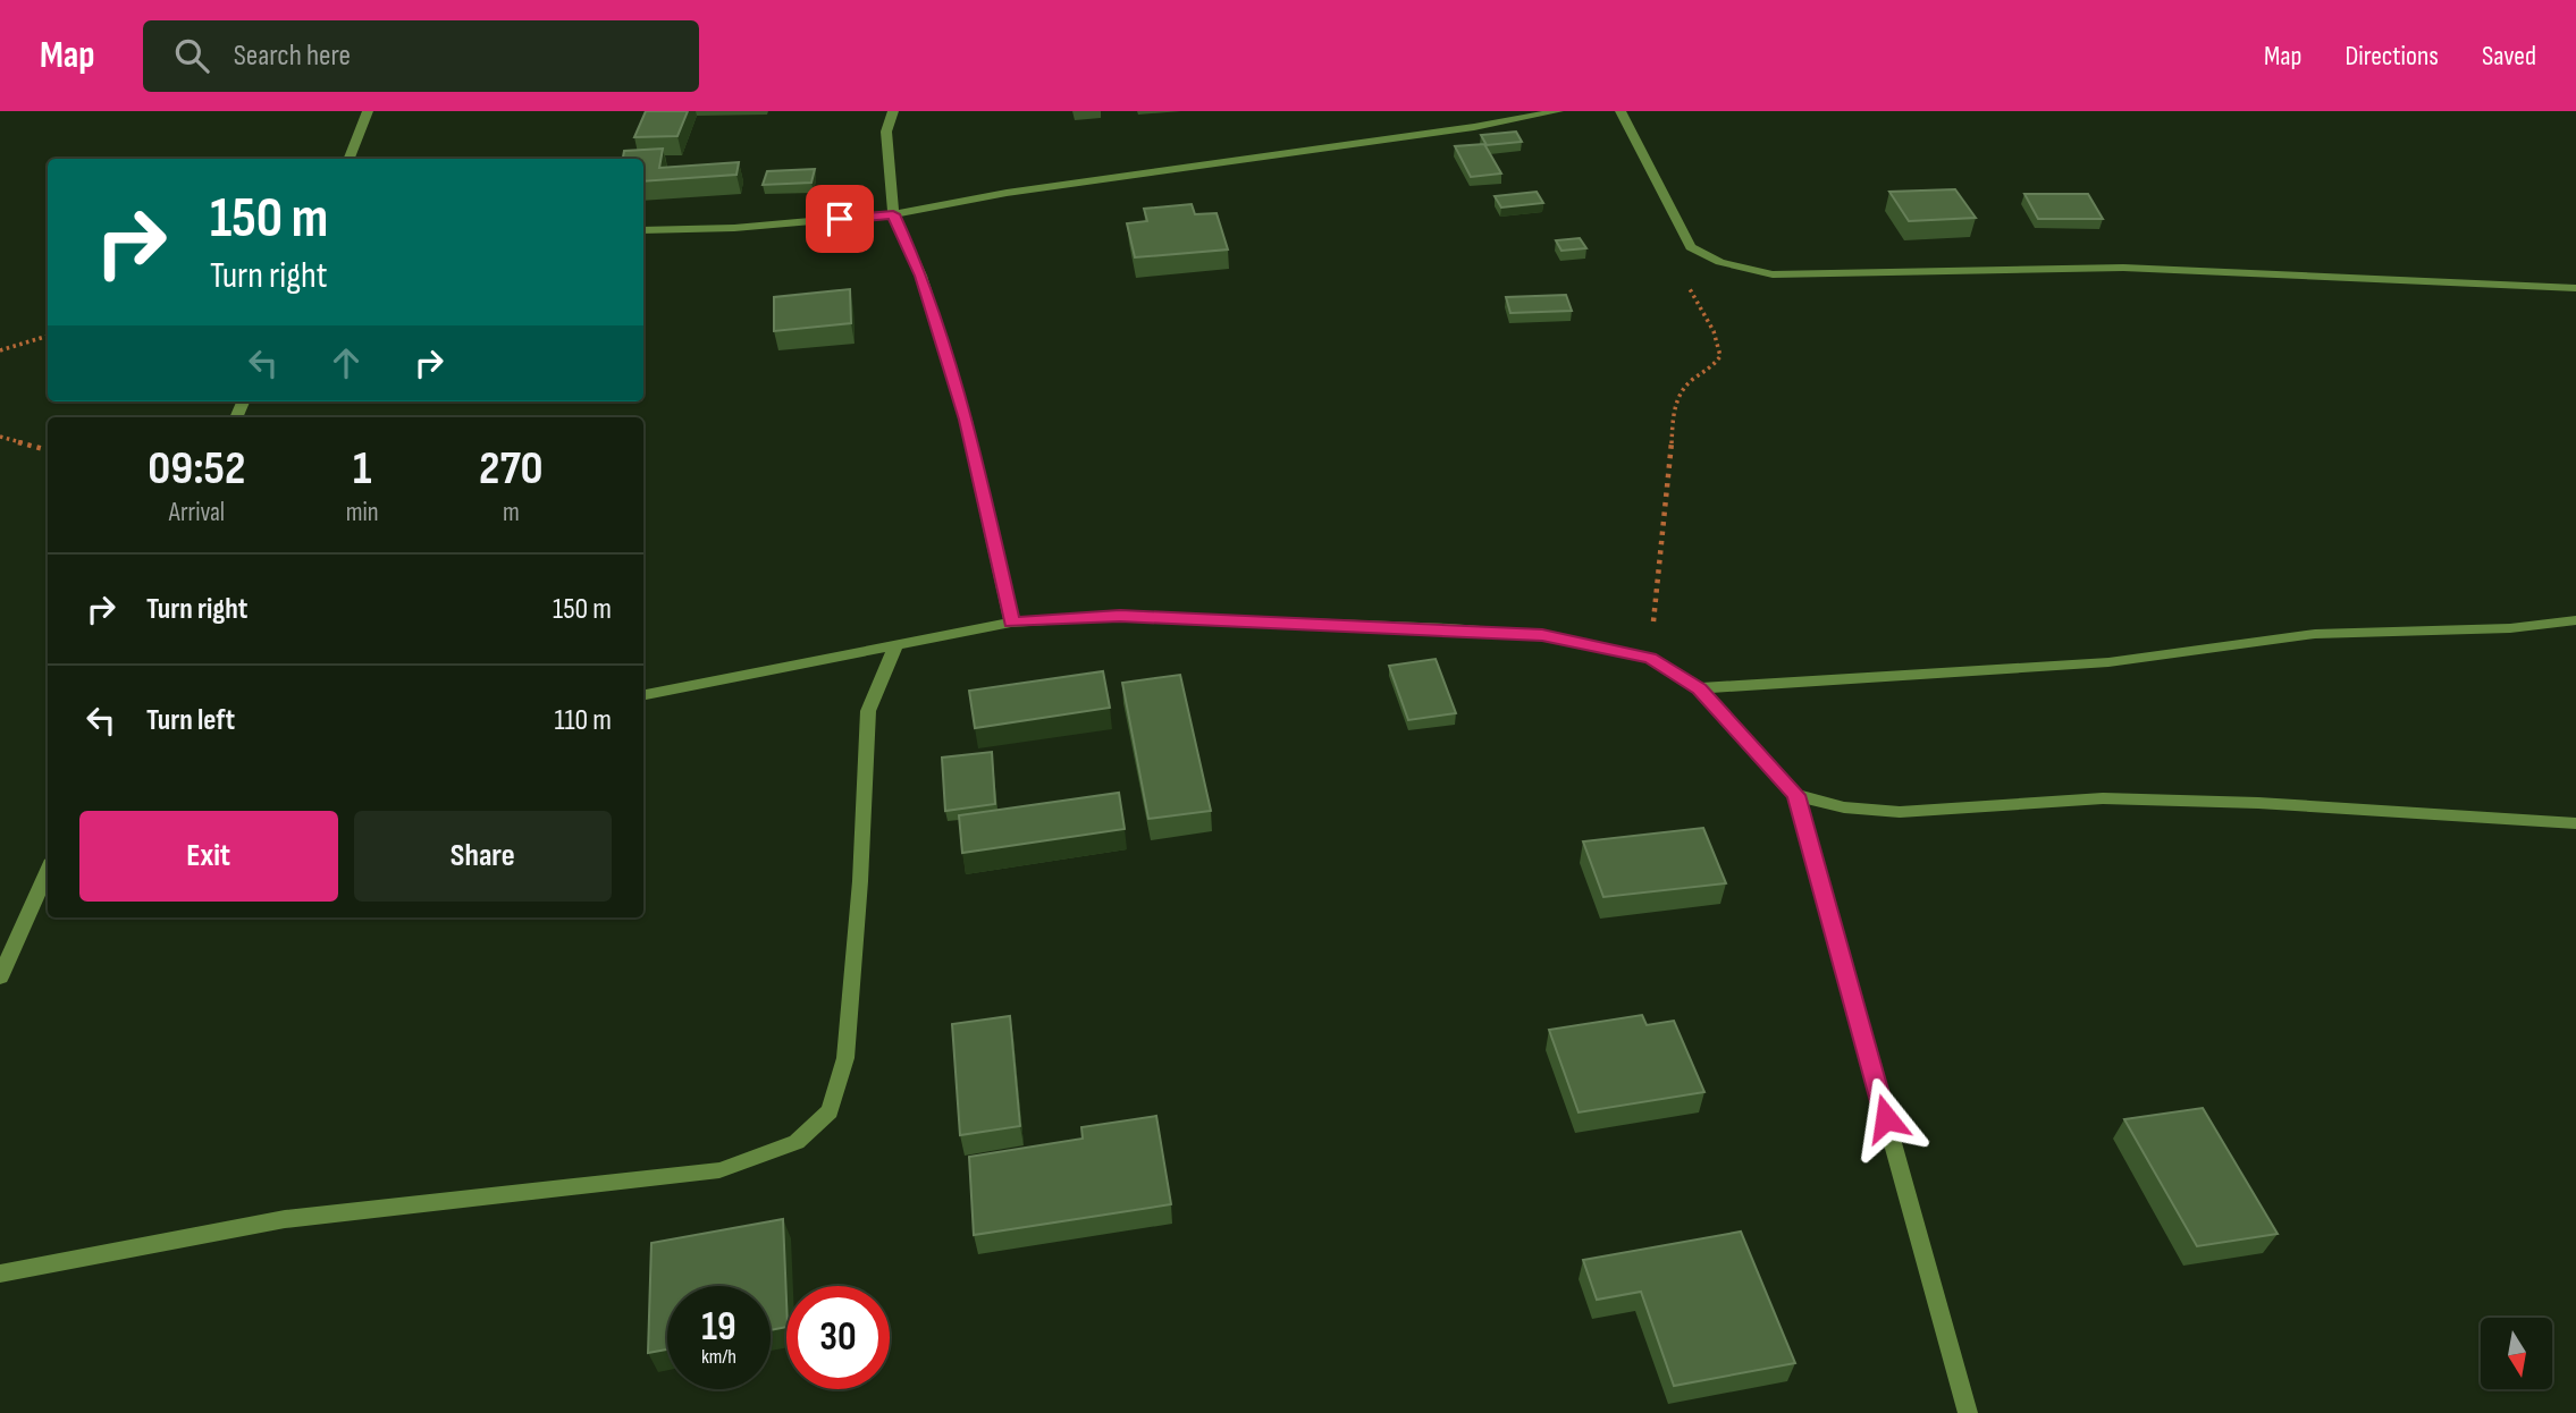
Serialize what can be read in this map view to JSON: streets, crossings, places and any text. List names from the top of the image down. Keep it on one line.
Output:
{"north":"bottom","page":{"header":"Map","search":"Search here","nav":["Map","Directions","Saved"],"turn":["150 m","Turn right"],"eta":["09:52","Arrival","1","min","270","m"],"list":[{"name":"Turn right","value":"150 m"},{"name":"Turn left","value":"110 m"}],"buttons":["Exit","Share"],"speed":"19 km/h","limit":"30"}}
